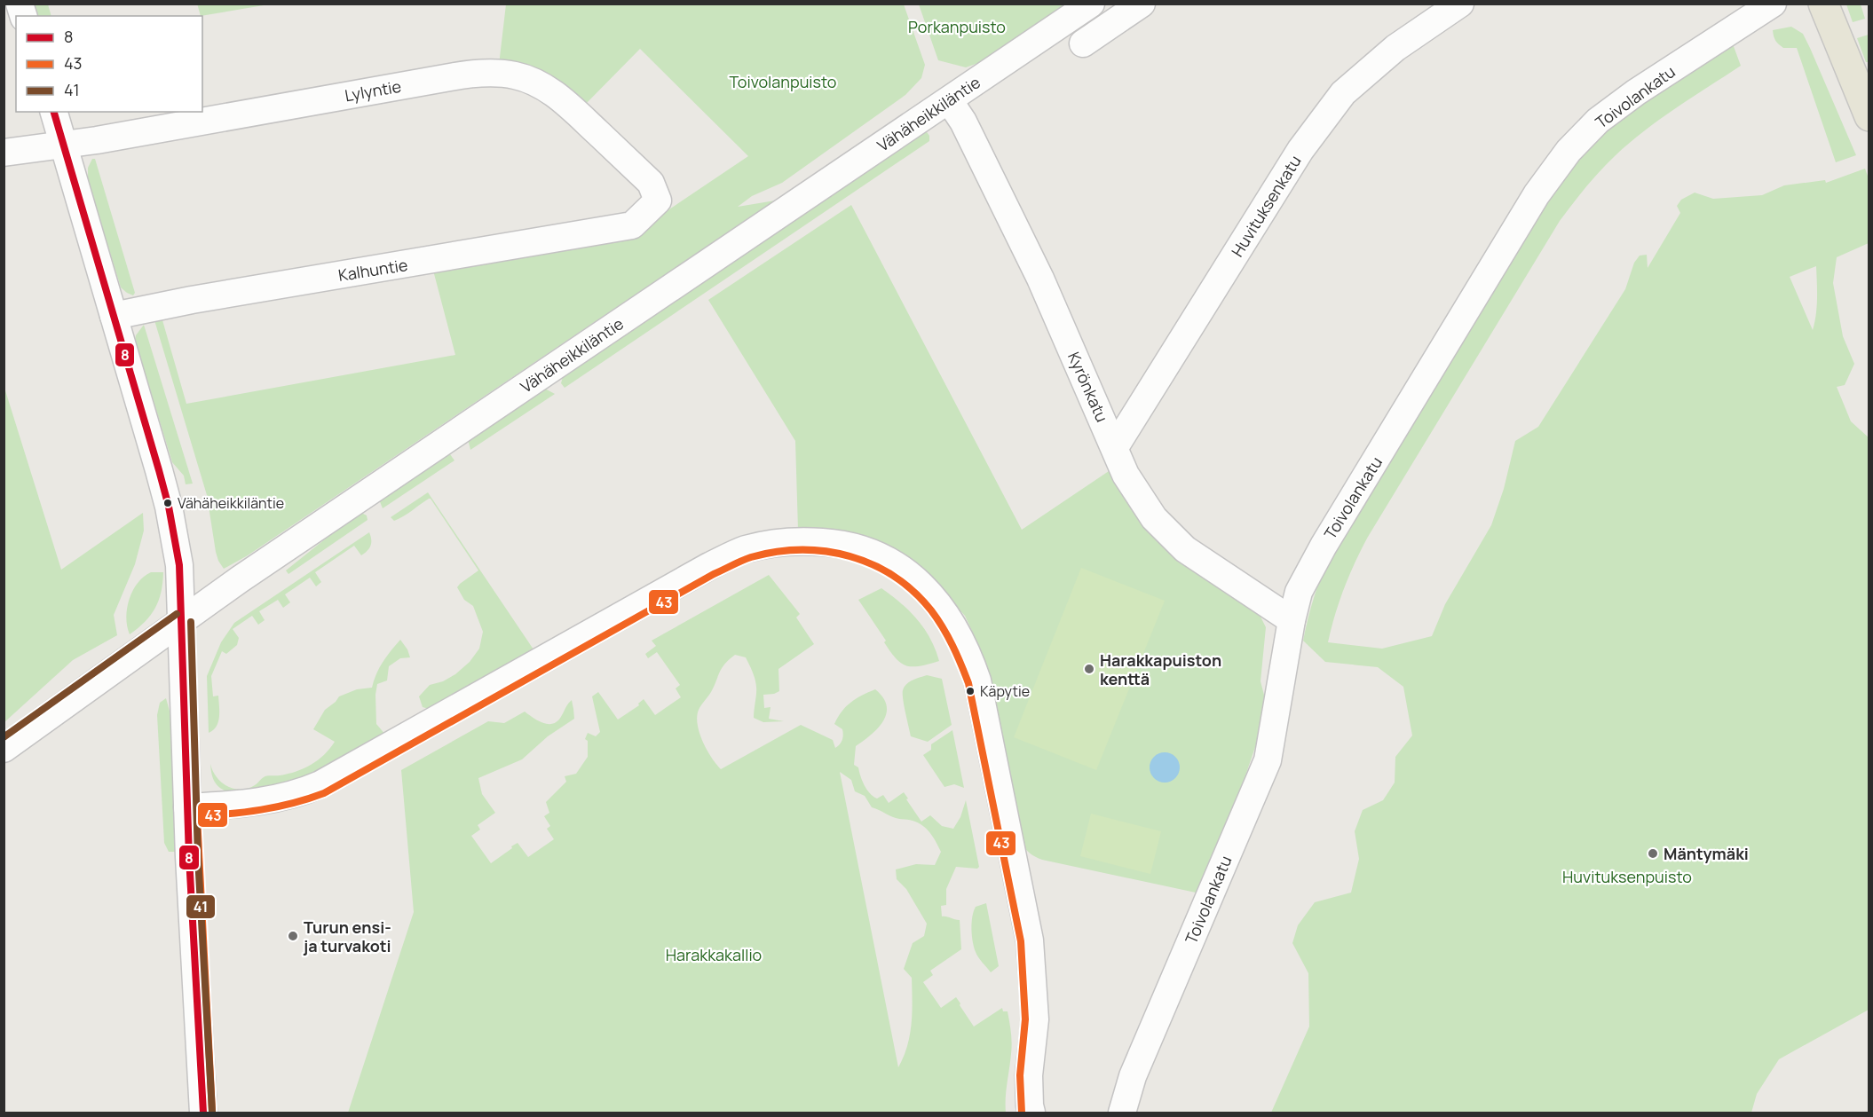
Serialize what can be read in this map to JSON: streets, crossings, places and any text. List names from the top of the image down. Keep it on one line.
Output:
{"streets":{"street":["Lylyntie","Toivolankatu","Vähäheikkiläntie","Huvituksenkatu","Kalhuntie","Kyrönkatu"]},"crossings":[["Lylyntie","Kalhuntie"],["Toivolankatu","Kyrönkatu"],["Vähäheikkiläntie","Kyrönkatu"],["Huvituksenkatu","Kyrönkatu"]],"parks":["Porkanpuisto","Toivolanpuisto","Huvituksenpuisto","Harakkakallio"],"places":["Vähäheikkiläntie","Harakkapuiston kenttä","Käpytie","Mäntymäki","Turun ensi- ja turvakoti"],"lines":["transit line 8","transit line 43","transit line 41"],"legend":["8","43","41"]}
